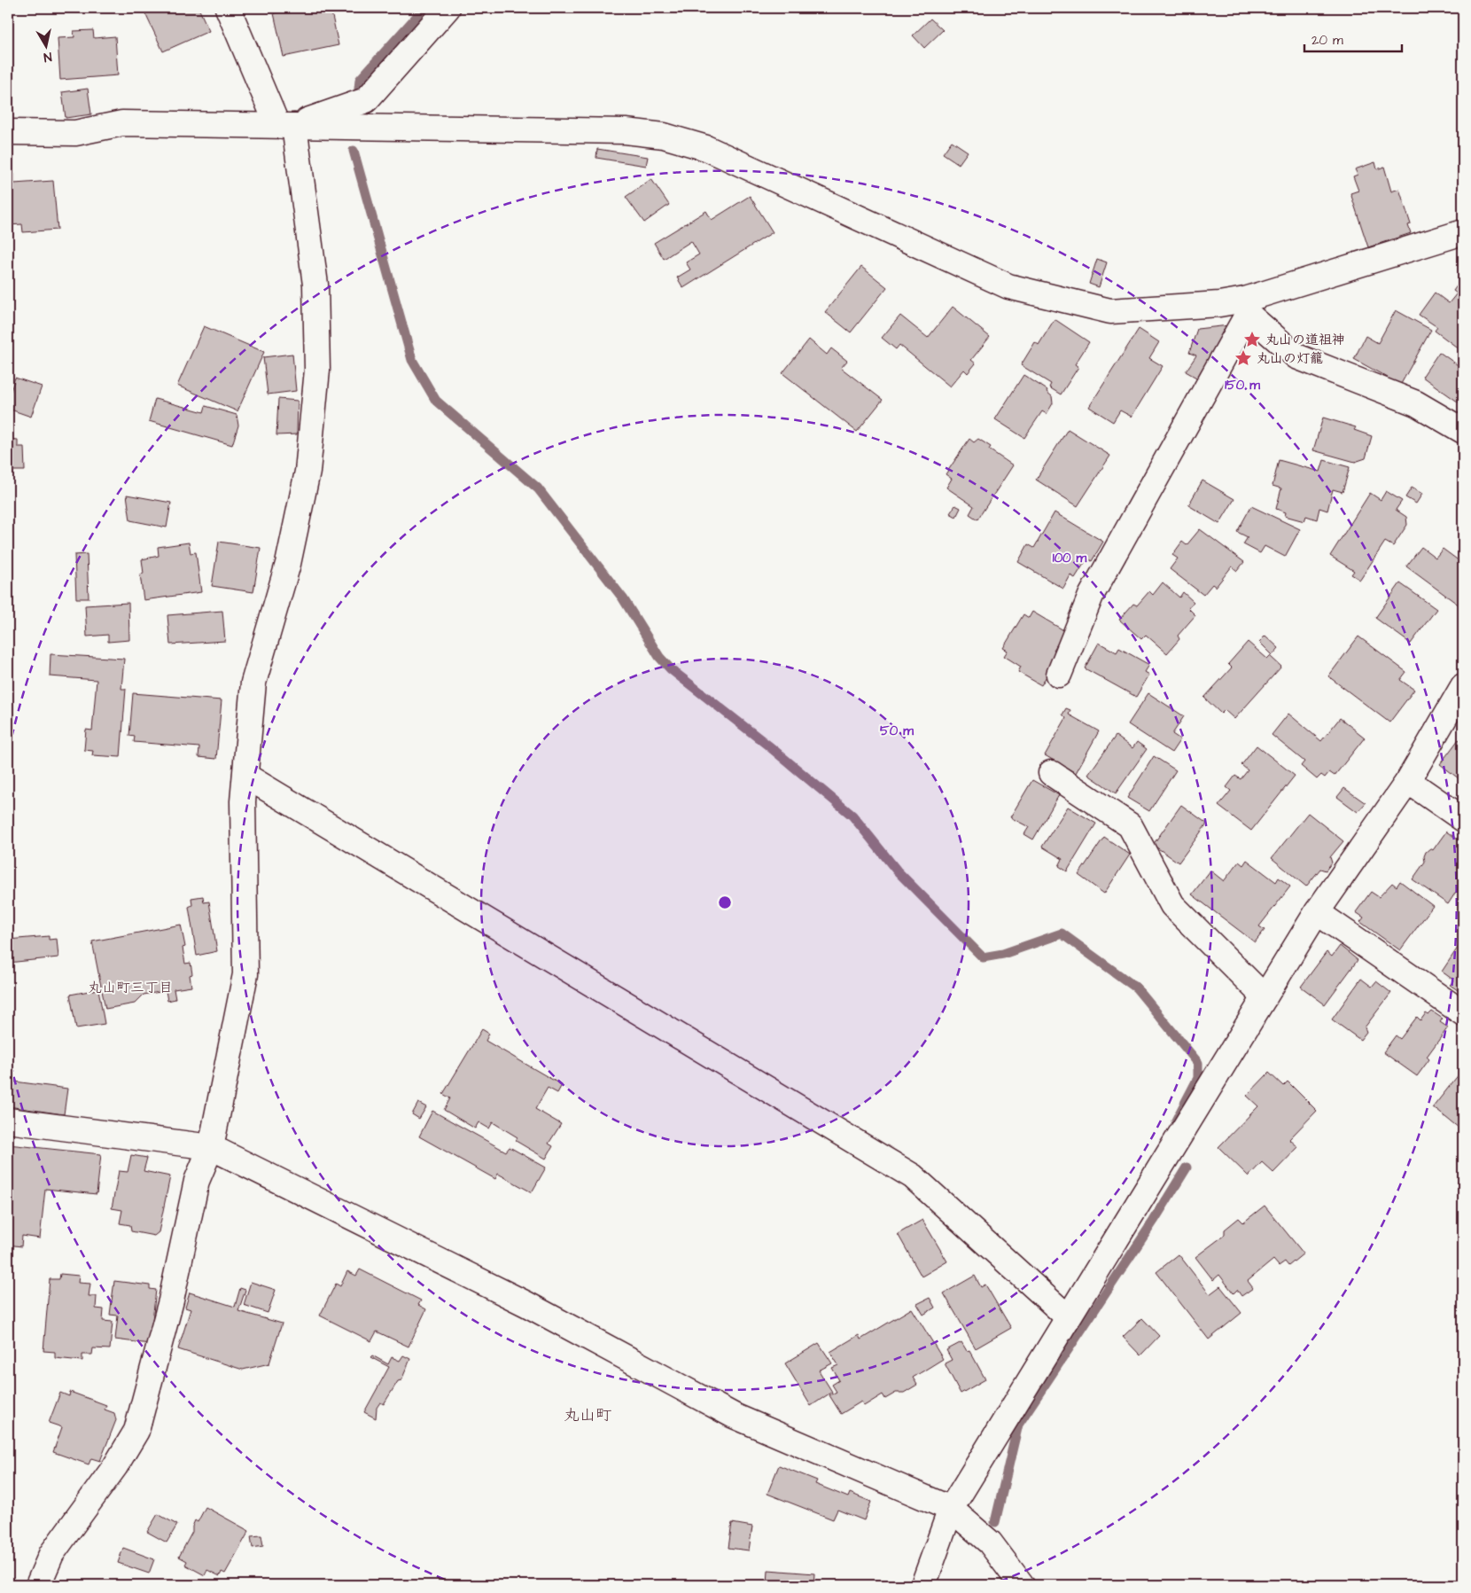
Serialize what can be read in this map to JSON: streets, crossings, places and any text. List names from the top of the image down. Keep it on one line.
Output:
{"districts":["丸山町三丁目","丸山町"],"places":{"place":["丸山の道祖神","丸山の灯籠"]},"scale_bar":"20 m","north":"bottom","rings":["150 m","100 m","50 m"]}
